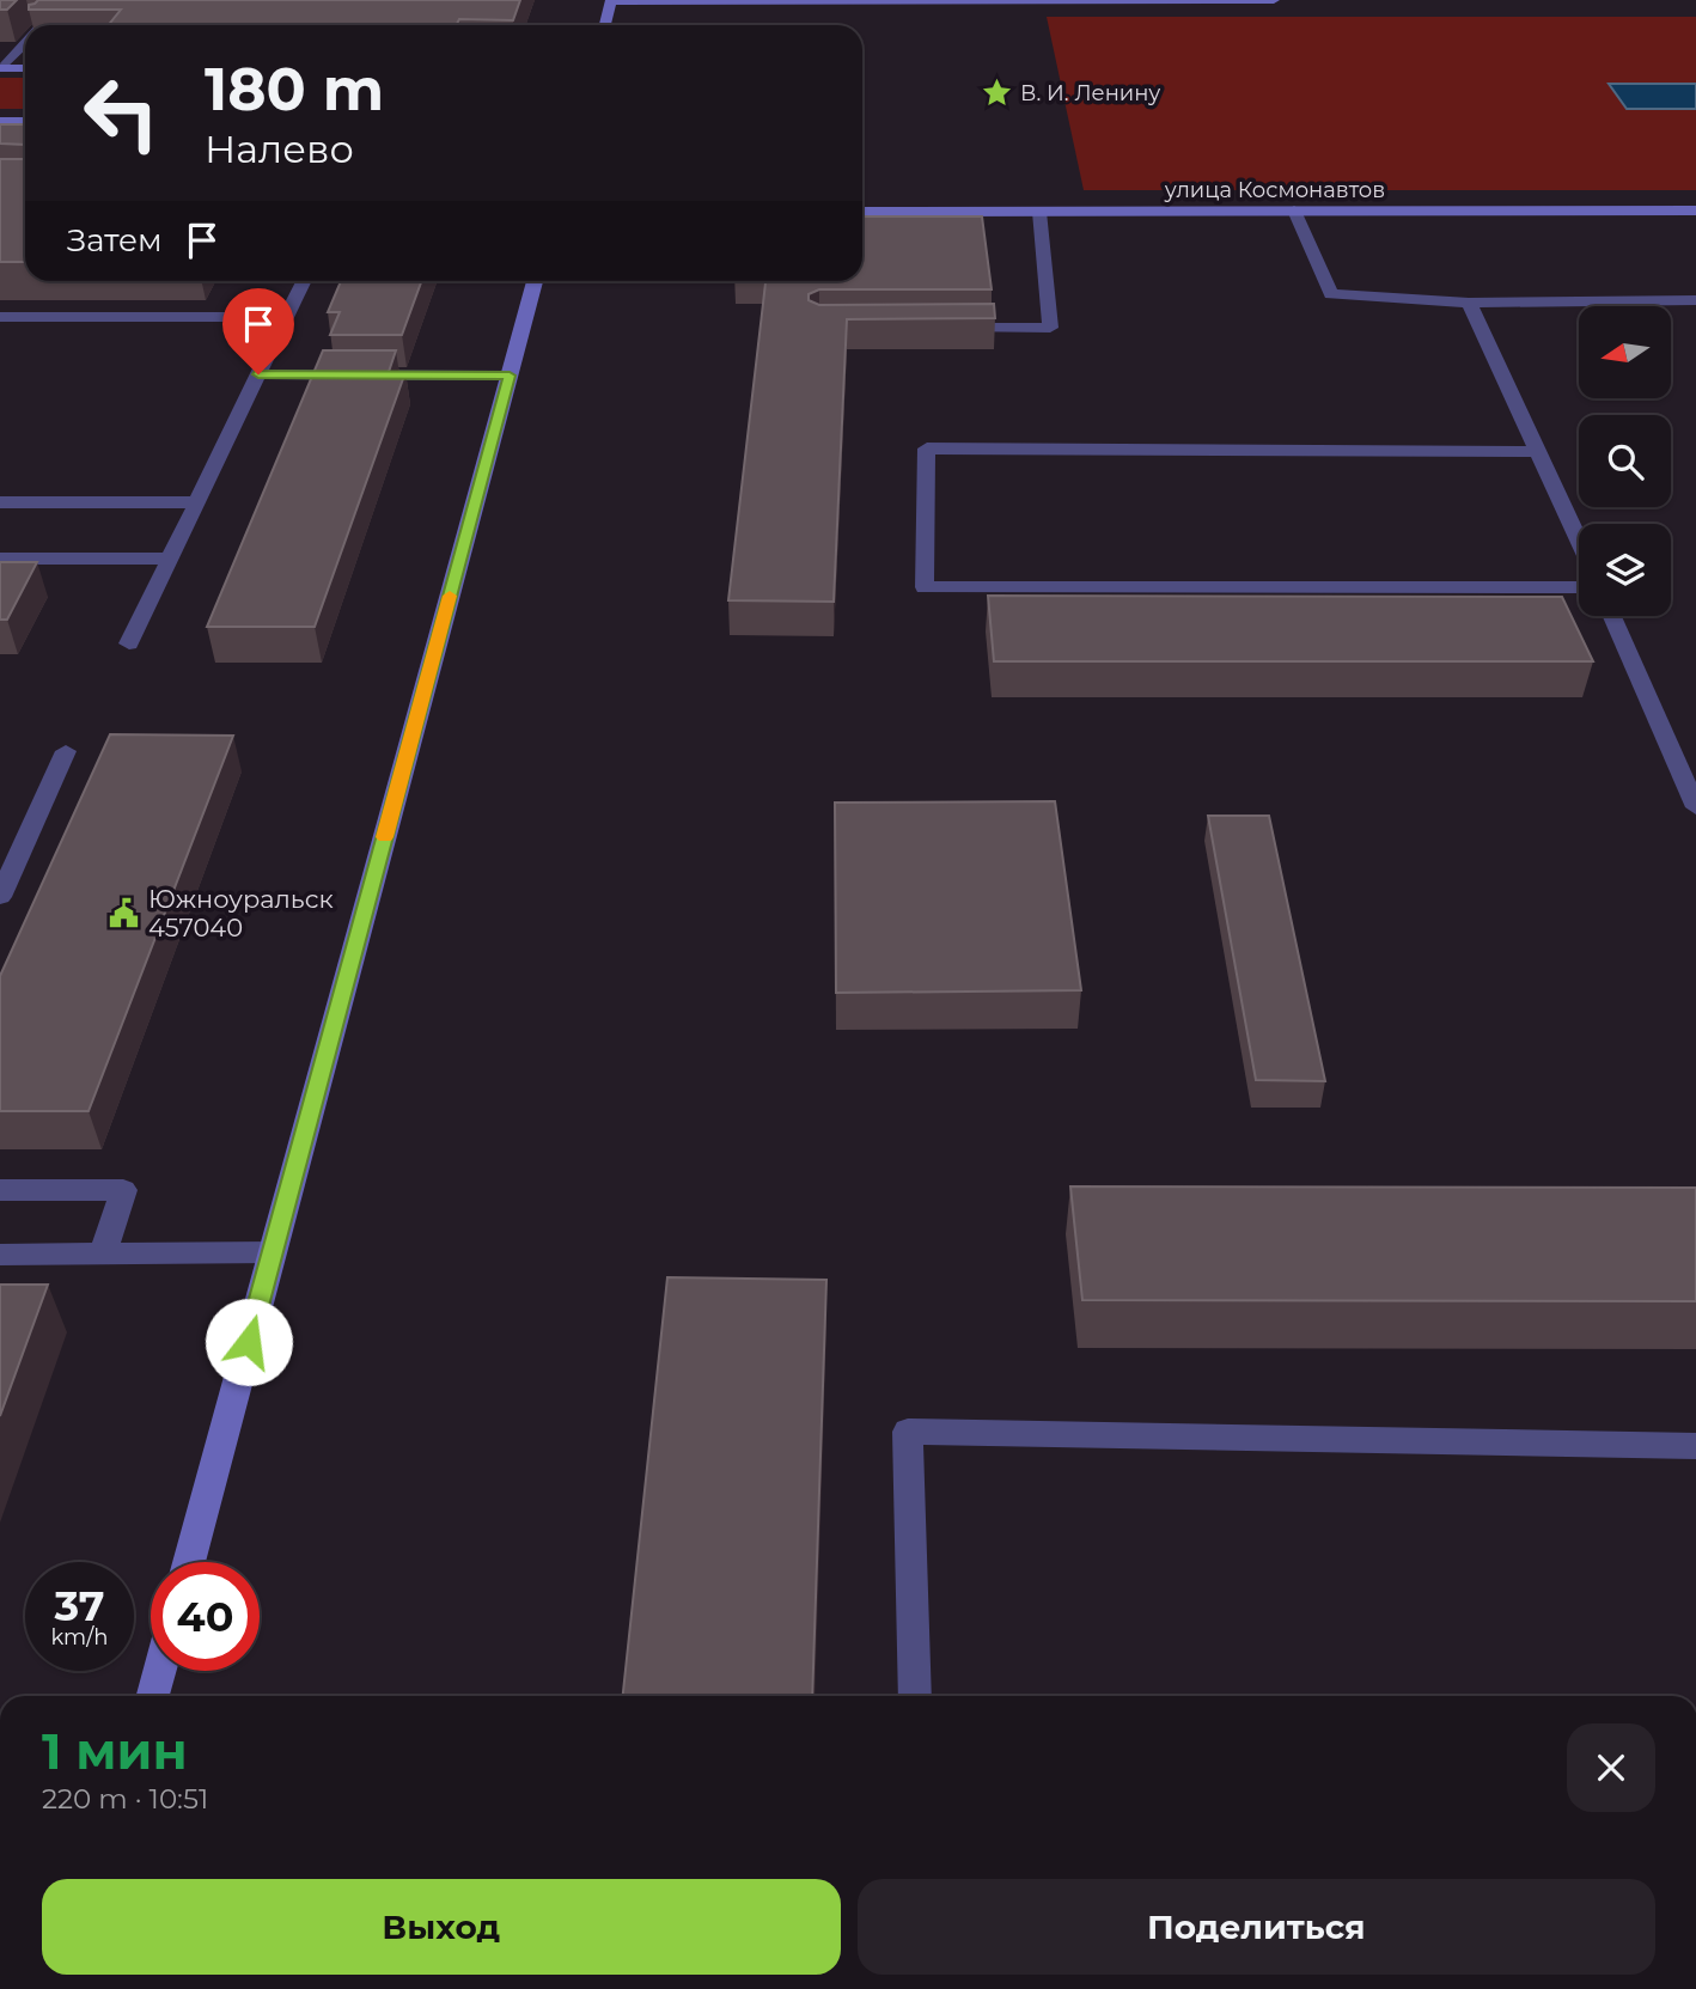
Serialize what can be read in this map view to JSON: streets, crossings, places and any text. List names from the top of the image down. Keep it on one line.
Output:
{"streets":{"street":["улица Космонавтов"]},"places":{"place":["В. И. Ленину"],"public building":["Южноуральск 457040"]},"north":"left","page":{"turn":["180 m","Налево"],"then":"Затем","speed":"37 km/h","limit":"40","heading":["1 мин","220 m · 10:51"],"buttons":["Выход","Поделиться"]}}
